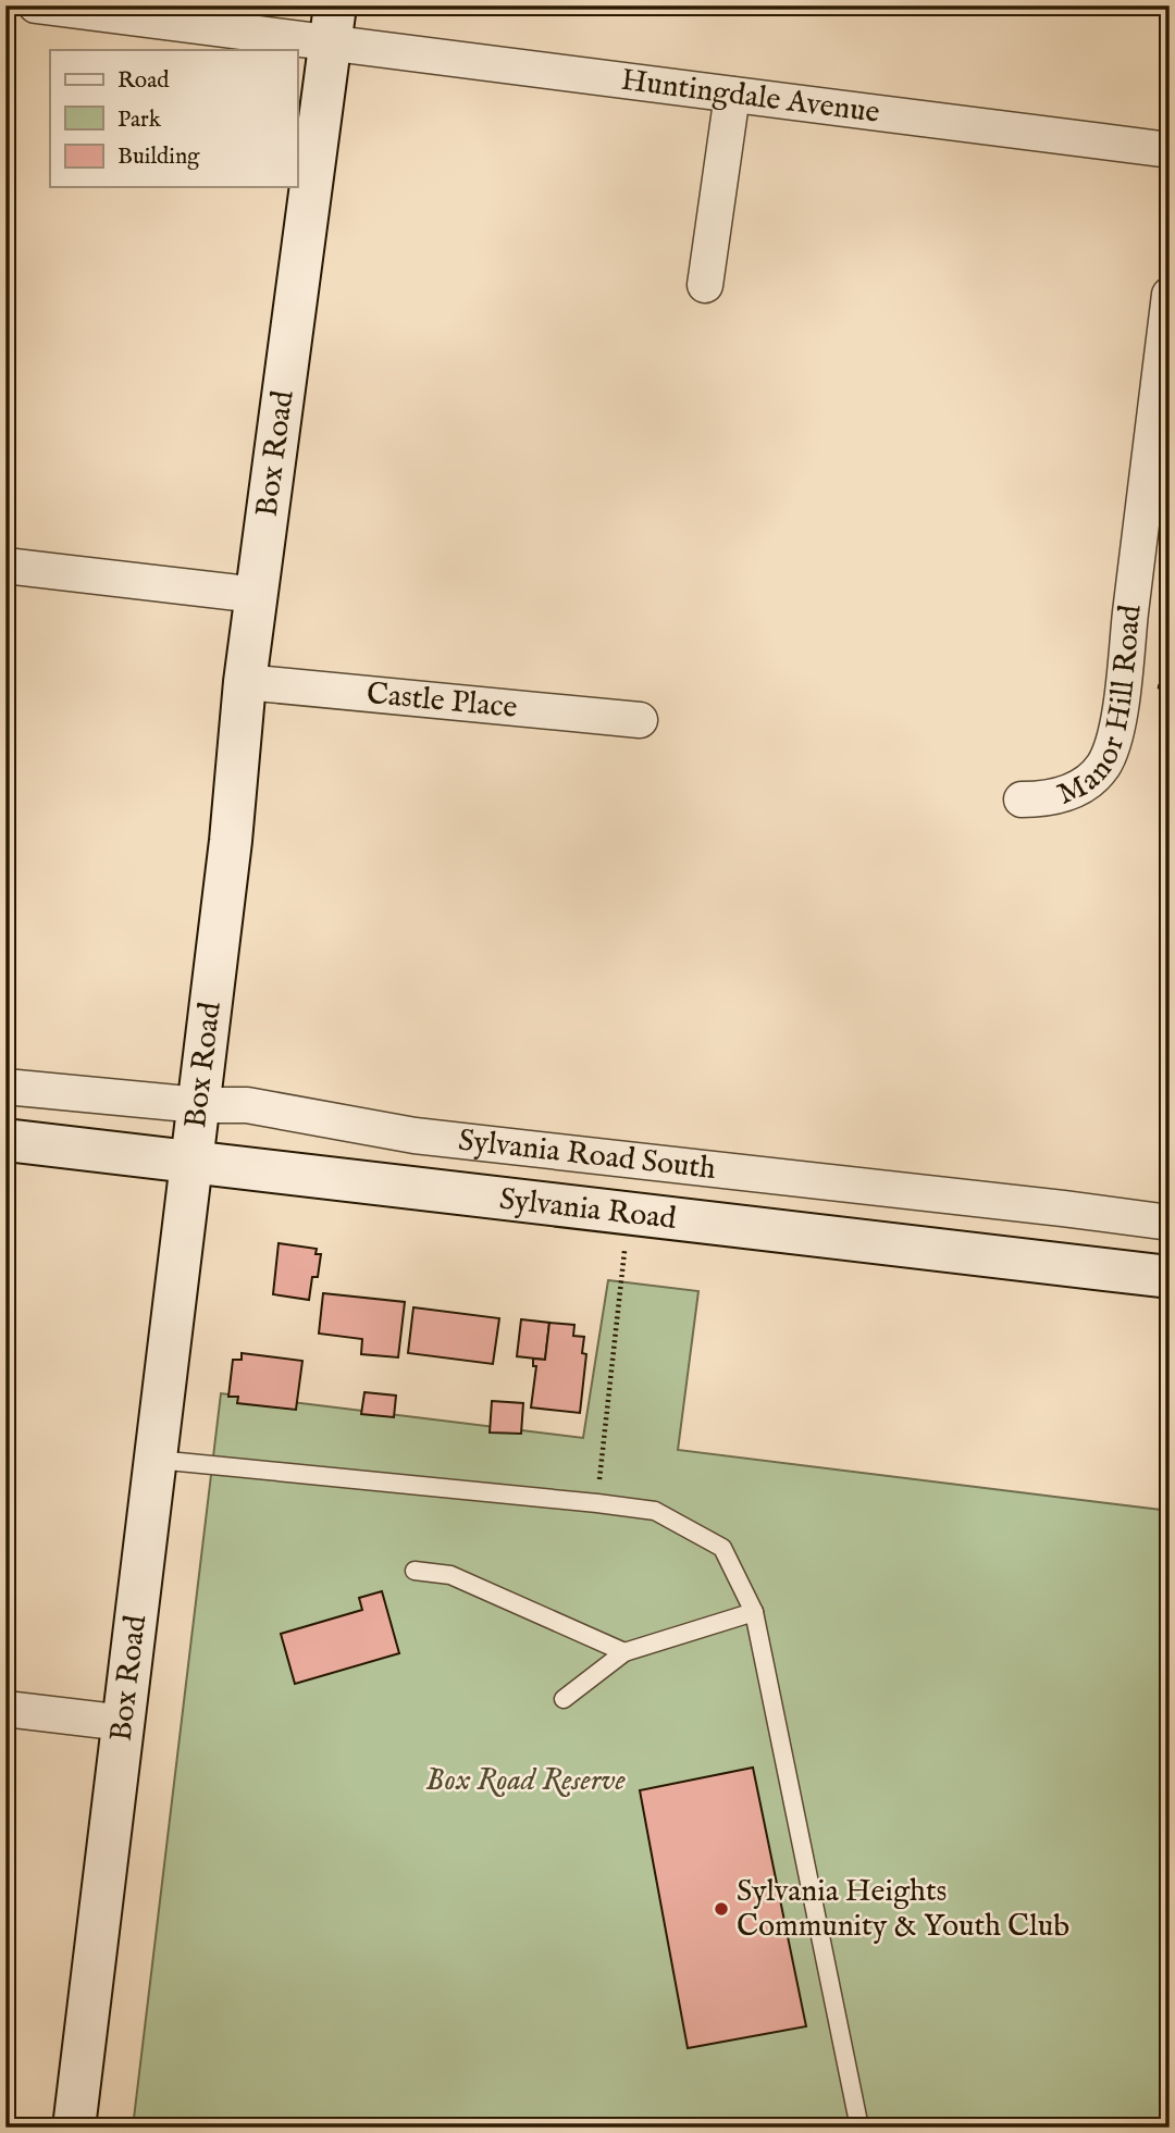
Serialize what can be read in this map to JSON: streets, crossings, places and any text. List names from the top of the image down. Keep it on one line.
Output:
{"streets":{"street":["Huntingdale Avenue","Box Road","Manor Hill Road","Castle Place","Sylvania Road South","Sylvania Road"]},"crossings":[["Huntingdale Avenue","Box Road"],["Box Road","Castle Place"],["Box Road","Sylvania Road South"],["Box Road","Sylvania Road"]],"parks":["Box Road Reserve"],"places":["Sylvania Heights Community & Youth Club"],"legend":["Road","Park","Building"]}
